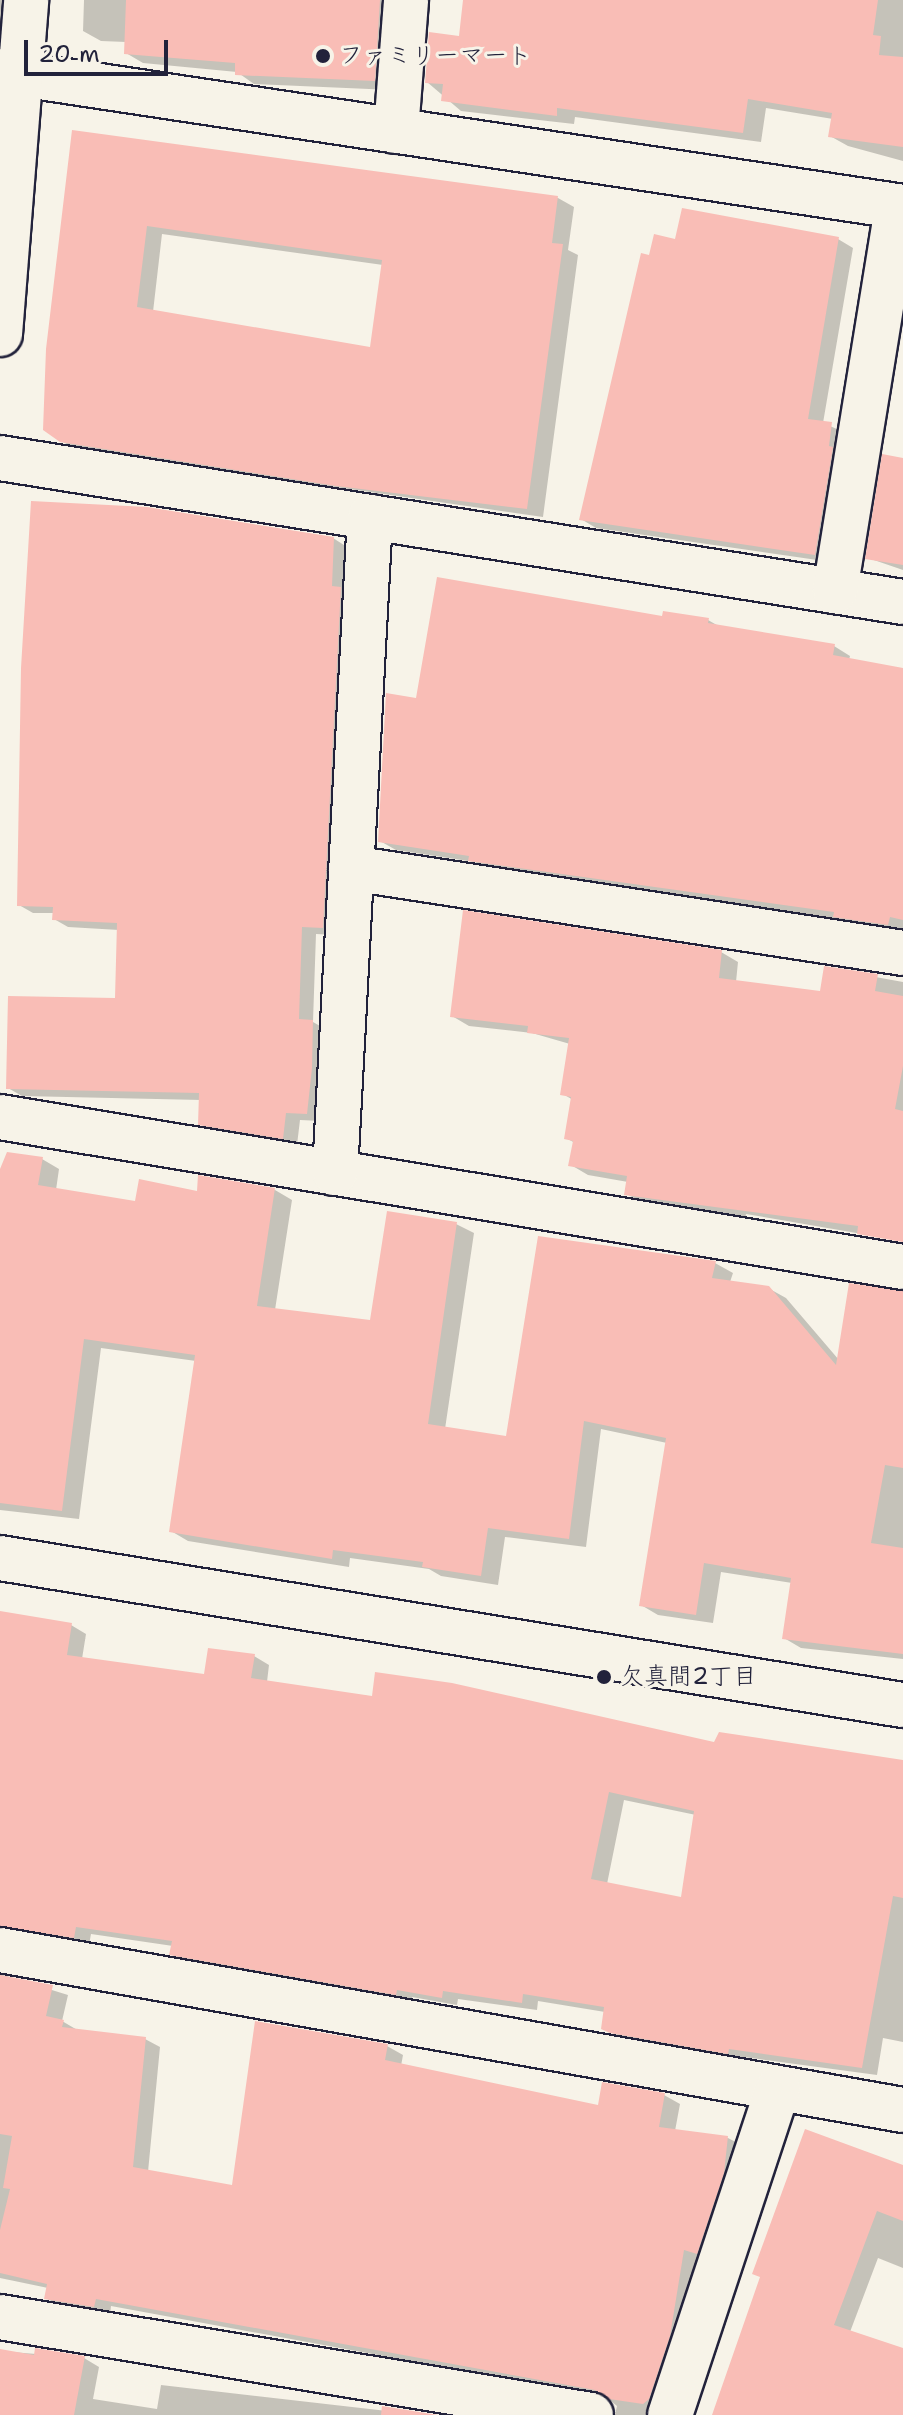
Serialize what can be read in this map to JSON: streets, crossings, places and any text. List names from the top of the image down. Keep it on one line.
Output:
{"places":["ファミリーマート","欠真間2丁目"],"scale_bar":"20 m"}
